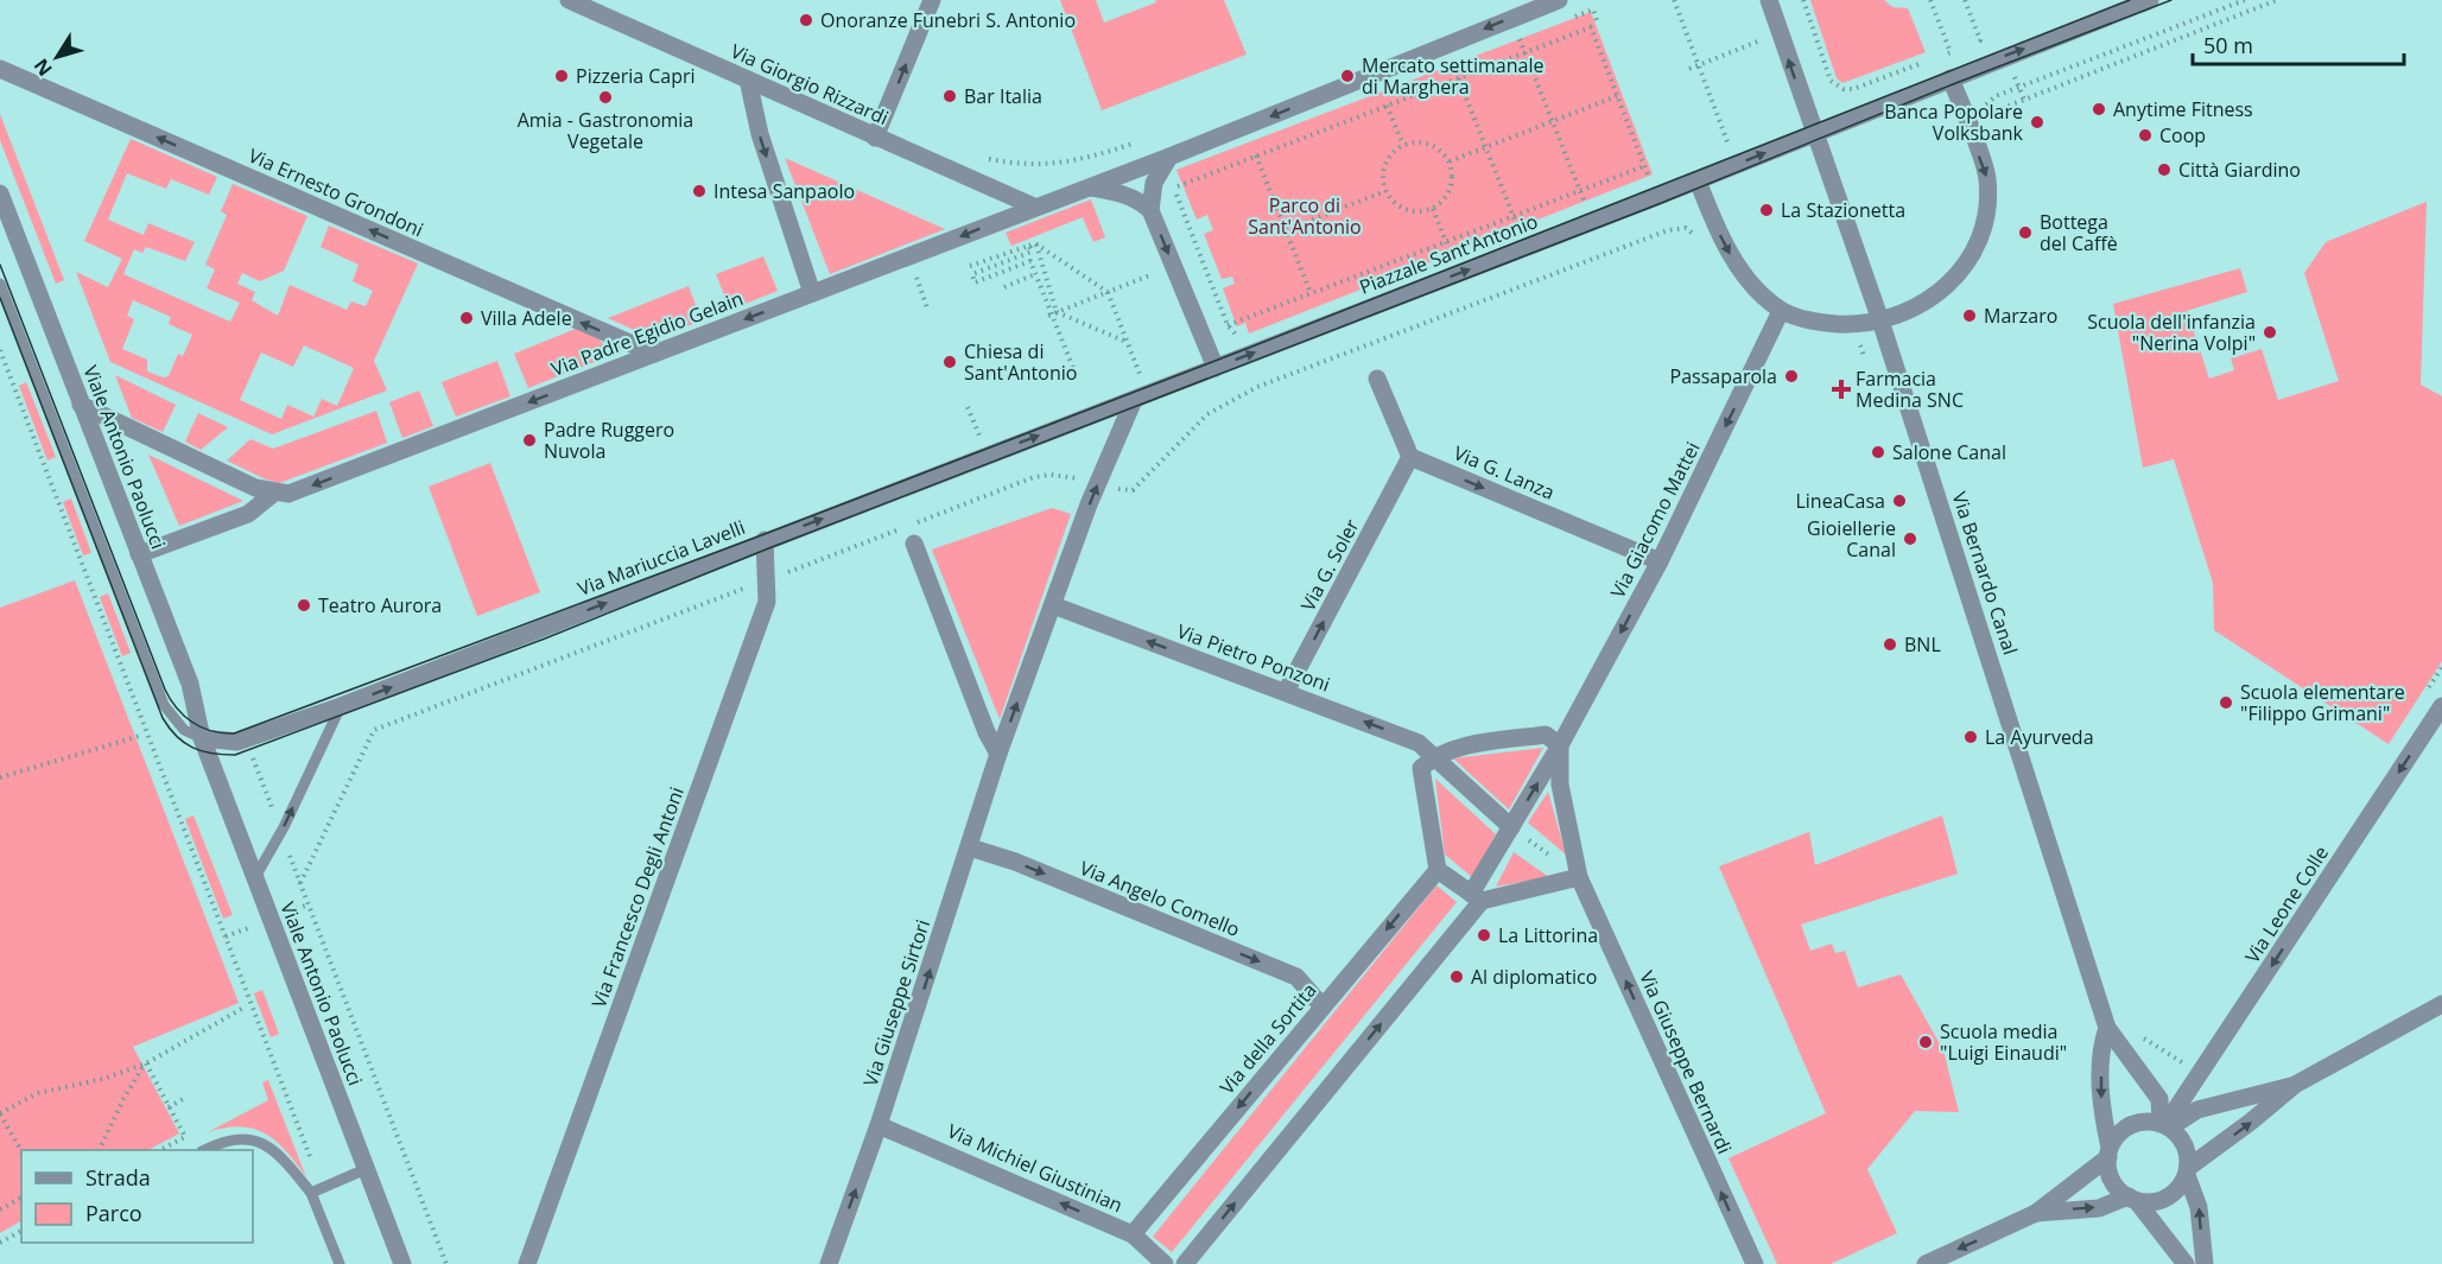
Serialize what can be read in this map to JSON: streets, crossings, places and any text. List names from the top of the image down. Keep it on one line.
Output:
{"streets":{"street":["Via Giorgio Rizzardi","Via Ernesto Grondoni","Piazzale Sant'Antonio","Via Padre Egidio Gelain","Viale Antonio Paolucci","Via G. Lanza","Via Giacomo Mattei","Via Mariuccia Lavelli","Via G. Soler","Via Bernardo Canal","Via Pietro Ponzoni","Via Francesco Degli Antoni","Via Angelo Comello","Via Leone Colle","Via Giuseppe Sirtori","Via della Sortita","Via Giuseppe Bernardi","Via Michiel Giustinian"]},"crossings":[["Via Giorgio Rizzardi","Via Padre Egidio Gelain"],["Via Ernesto Grondoni","Via Padre Egidio Gelain"],["Piazzale Sant'Antonio","Via Mariuccia Lavelli"],["Piazzale Sant'Antonio","Via Bernardo Canal"],["Piazzale Sant'Antonio","Via Giuseppe Sirtori"],["Via Padre Egidio Gelain","Viale Antonio Paolucci"],["Viale Antonio Paolucci","Via Mariuccia Lavelli"],["Via G. Lanza","Via Giacomo Mattei"],["Via G. Lanza","Via G. Soler"],["Via Giacomo Mattei","Via Pietro Ponzoni"],["Via Giacomo Mattei","Via Giuseppe Bernardi"],["Via Mariuccia Lavelli","Via Francesco Degli Antoni"],["Via Mariuccia Lavelli","Via Giuseppe Sirtori"],["Via G. Soler","Via Pietro Ponzoni"],["Via Bernardo Canal","Via Leone Colle"],["Via Pietro Ponzoni","Via Giuseppe Sirtori"],["Via Angelo Comello","Via Giuseppe Sirtori"],["Via Angelo Comello","Via della Sortita"],["Via Giuseppe Sirtori","Via Michiel Giustinian"],["Via della Sortita","Via Michiel Giustinian"]],"one_way":["Via Ernesto Grondoni","Piazzale Sant'Antonio","Via Padre Egidio Gelain","Via G. Lanza","Via Mariuccia Lavelli","Via G. Soler","Via Pietro Ponzoni","Via Angelo Comello","Via Leone Colle","Via Giuseppe Sirtori","Via Giuseppe Bernardi","Via Michiel Giustinian"],"parks":["Parco di Sant'Antonio"],"places":{"other":["Onoranze Funebri S. Antonio","Pizzeria Capri","Mercato settimanale di Marghera","Bar Italia","Amia - Gastronomia Vegetale","Anytime Fitness","Banca Popolare Volksbank","Coop","Città Giardino","Intesa Sanpaolo","La Stazionetta","Bottega del Caffè","Marzaro","Villa Adele","Scuola dell'infanzia \"Nerina Volpi\"","Chiesa di Sant'Antonio","Passaparola","Padre Ruggero Nuvola","Salone Canal","LineaCasa","Gioiellerie Canal","Teatro Aurora","BNL","Scuola elementare \"Filippo Grimani\"","La Ayurveda","La Littorina","Al diplomatico","Scuola media \"Luigi Einaudi\""],"health":["Farmacia Medina SNC"]},"legend":["Strada","Parco"],"scale_bar":"50 m","north":"bottom left"}
